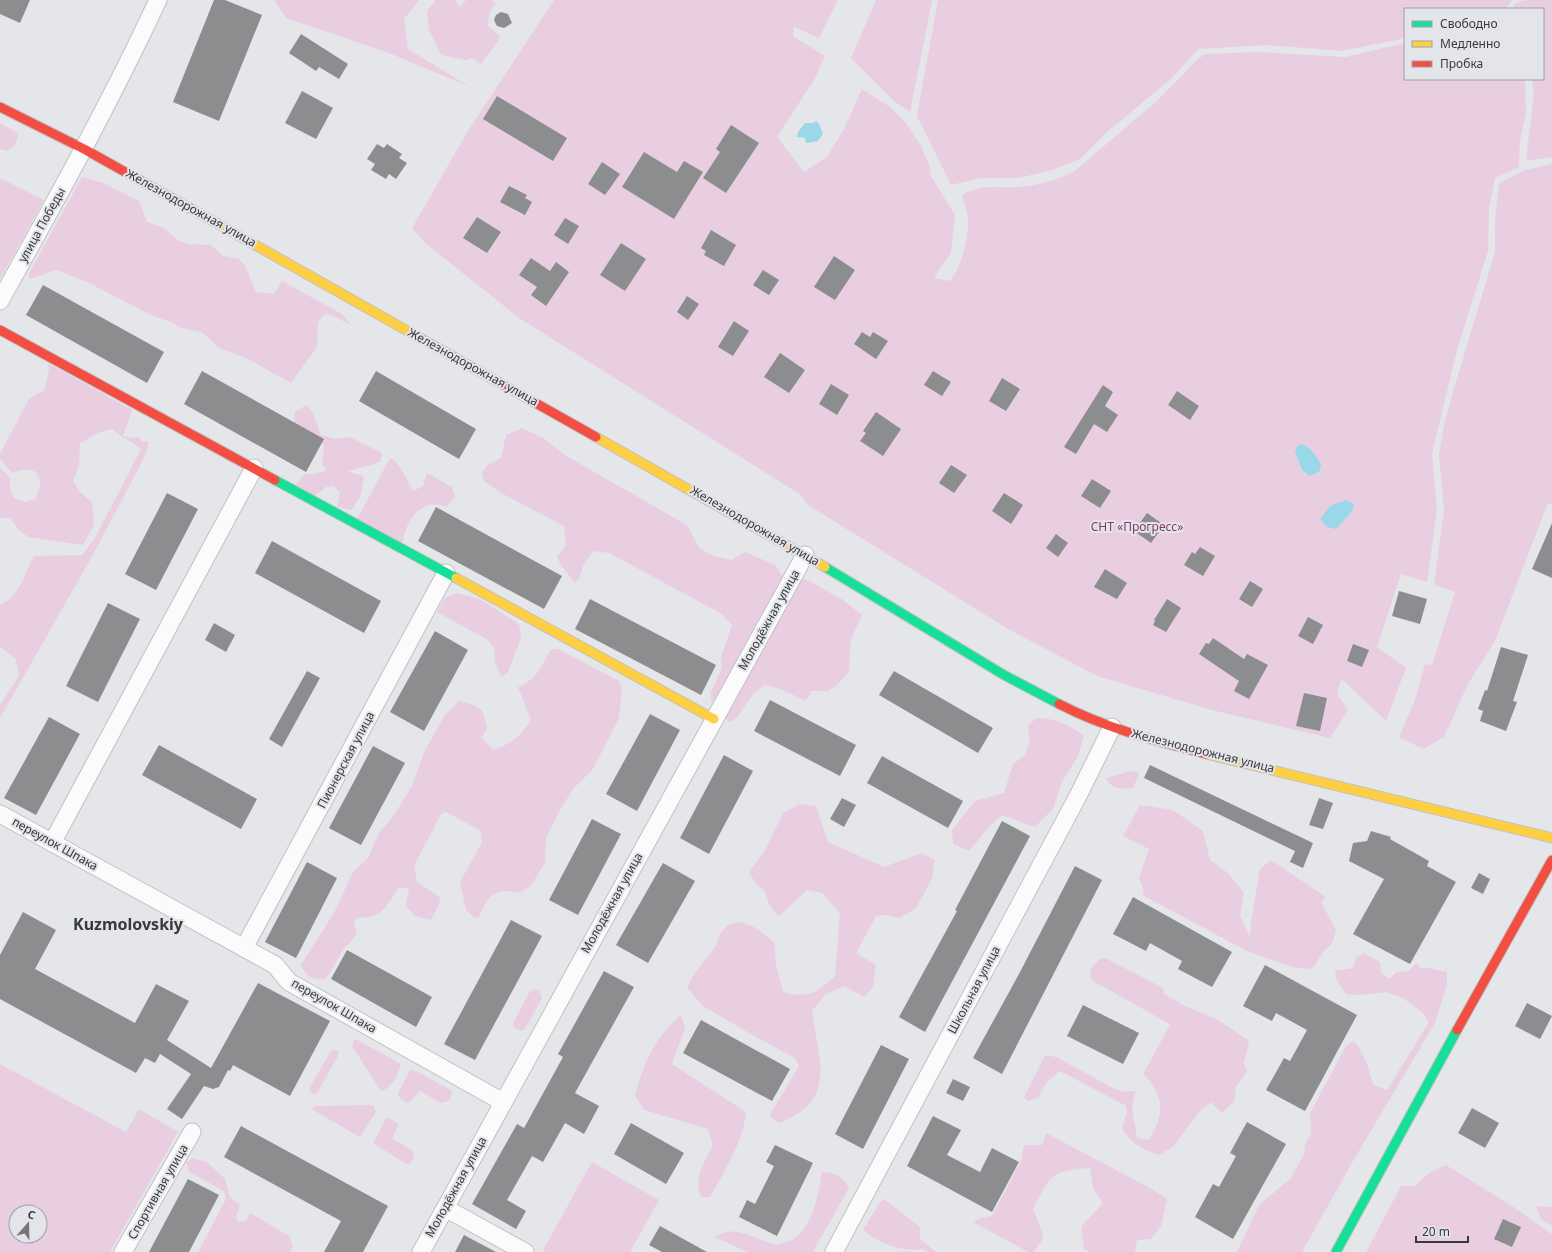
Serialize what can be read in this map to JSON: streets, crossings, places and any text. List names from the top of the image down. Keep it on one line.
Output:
{"streets":{"main road":["Железнодорожная улица"],"street":["улица Победы","Молодёжная улица","Пионерская улица","переулок Шпака","Школьная улица","Спортивная улица"]},"crossings":[["Железнодорожная улица","улица Победы"],["Железнодорожная улица","Молодёжная улица"],["Железнодорожная улица","Школьная улица"],["Молодёжная улица","переулок Шпака"],["Пионерская улица","переулок Шпака"]],"districts":["Kuzmolovskiy"],"parks":["СНТ «Прогресс»"],"legend":["Свободно","Медленно","Пробка"],"scale_bar":"20 m","north":"top"}
